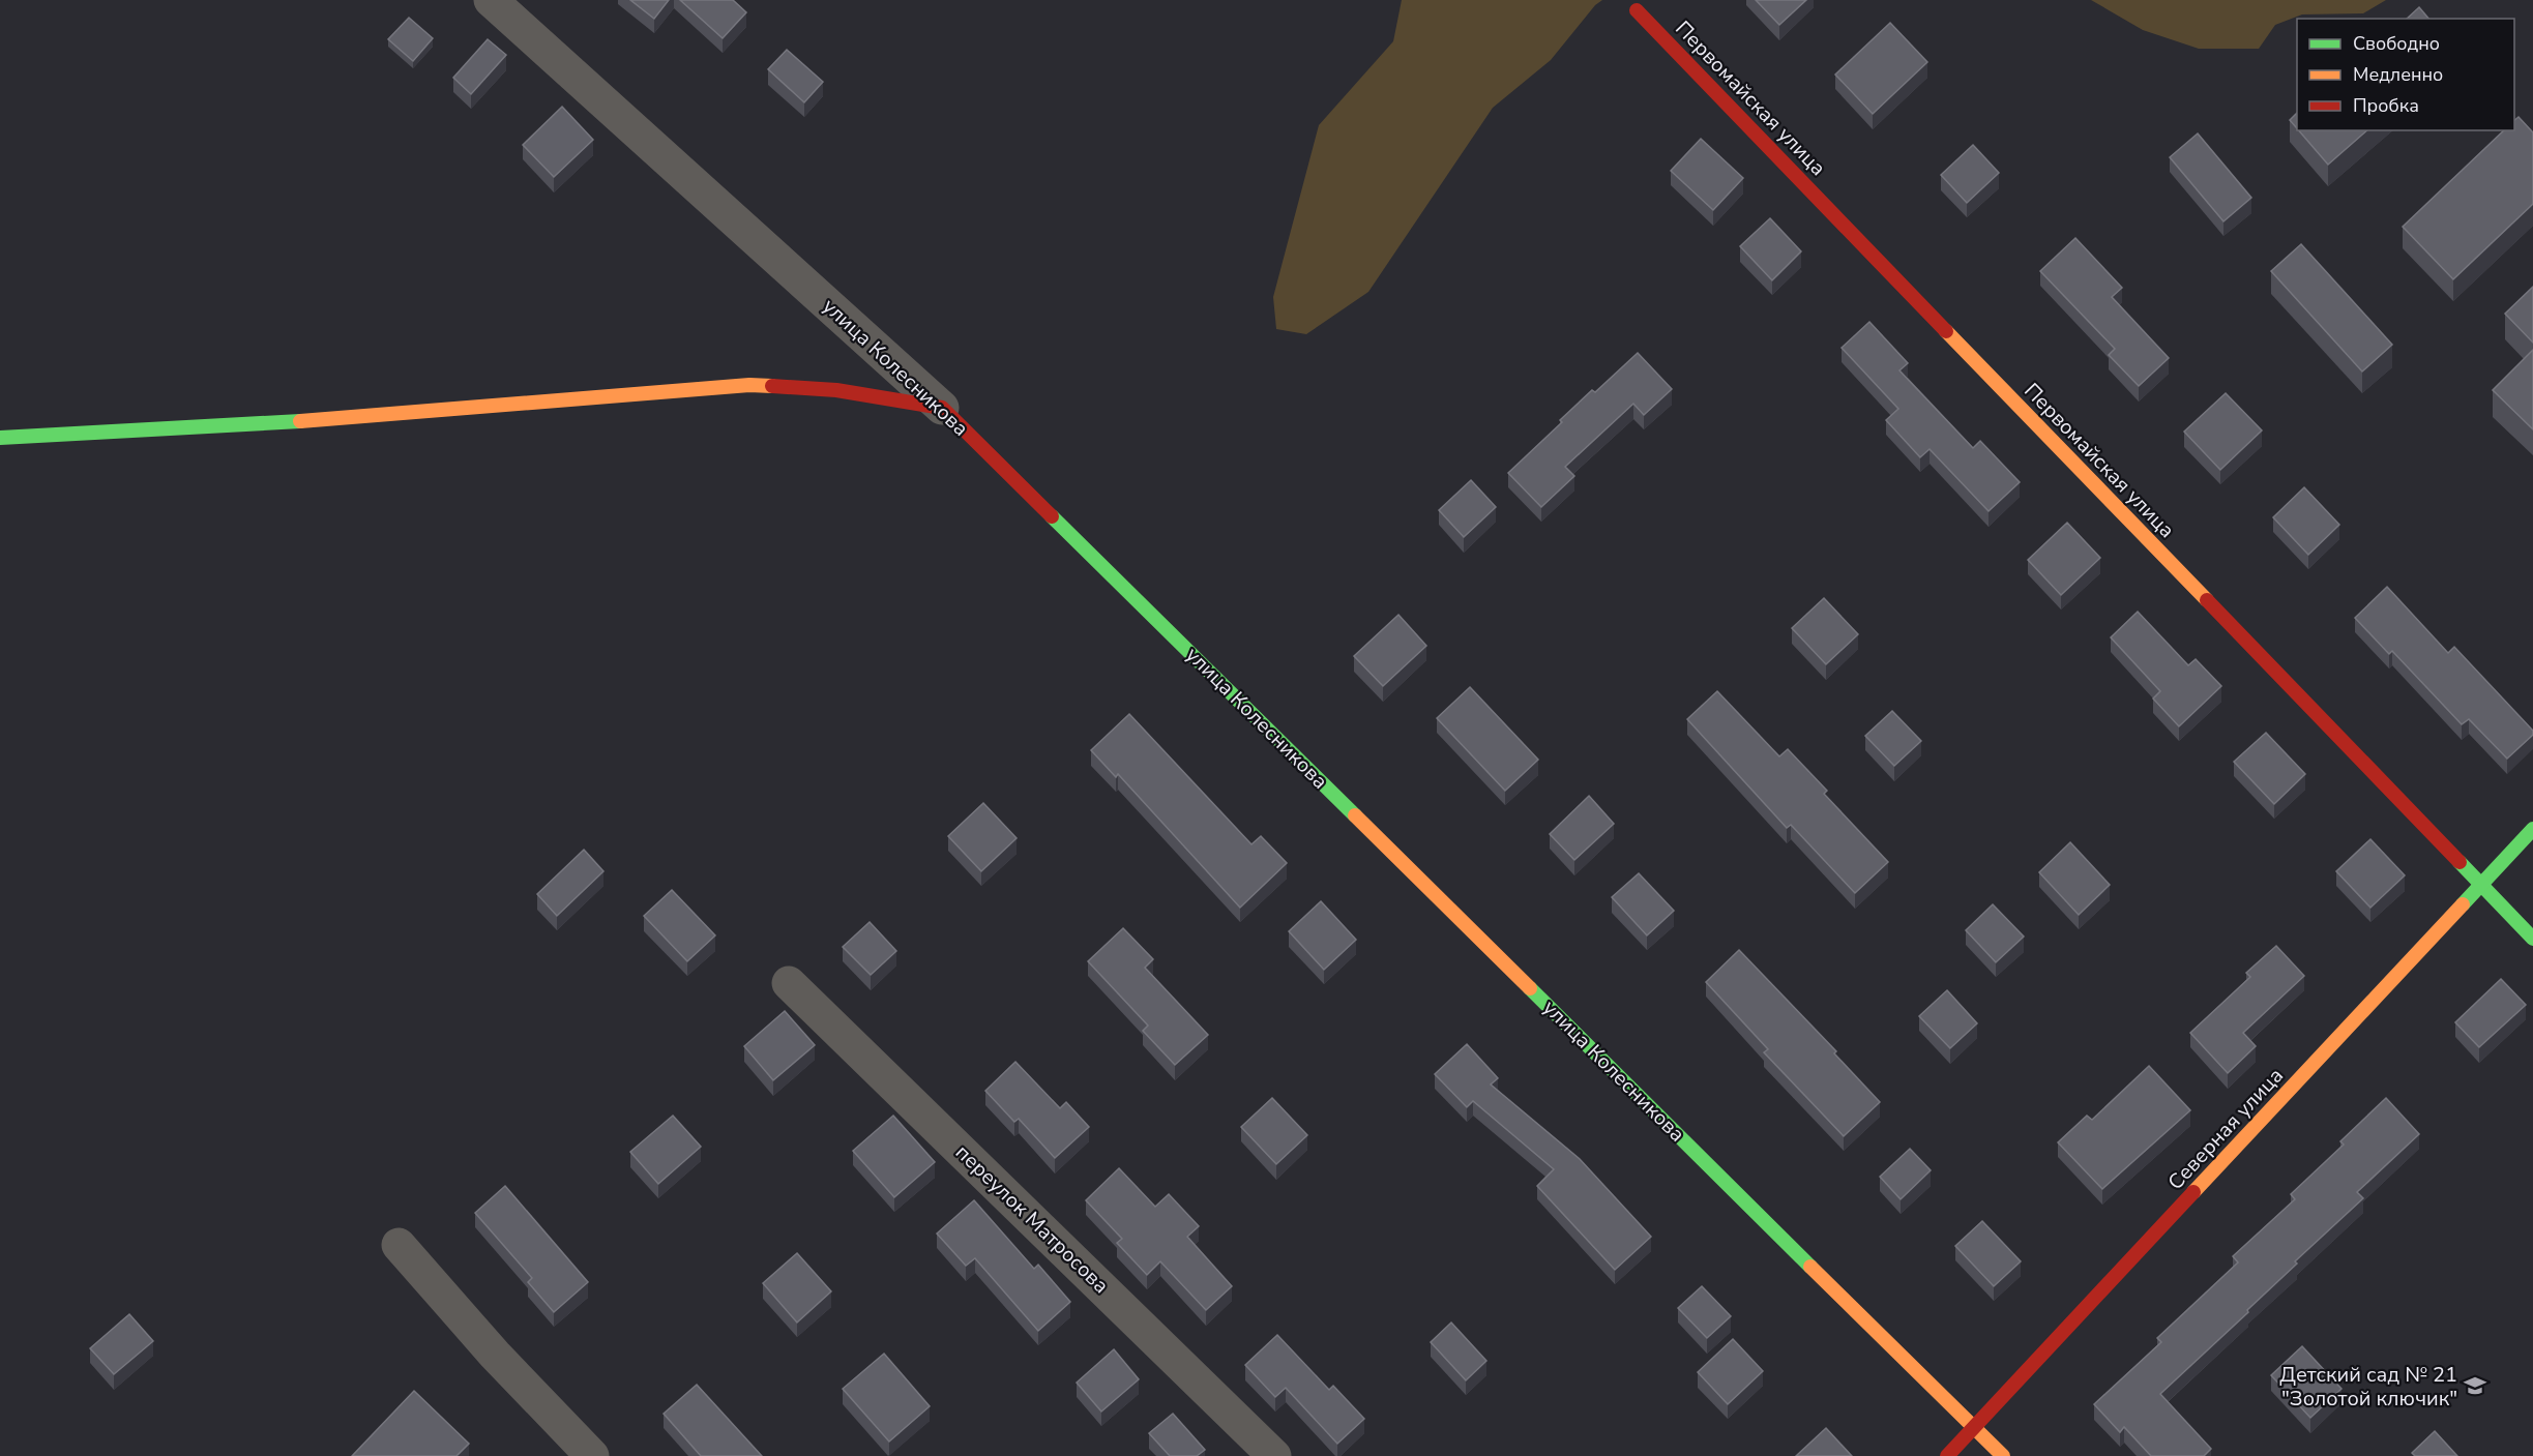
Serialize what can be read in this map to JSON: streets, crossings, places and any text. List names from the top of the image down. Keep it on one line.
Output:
{"streets":{"street":["Первомайская улица","улица Колесникова","Северная улица","переулок Матросова"]},"crossings":[["Первомайская улица","Северная улица"],["улица Колесникова","Северная улица"]],"places":{"school or university":["Детский сад № 21 \"Золотой ключик\""]},"legend":["Свободно","Медленно","Пробка"]}
